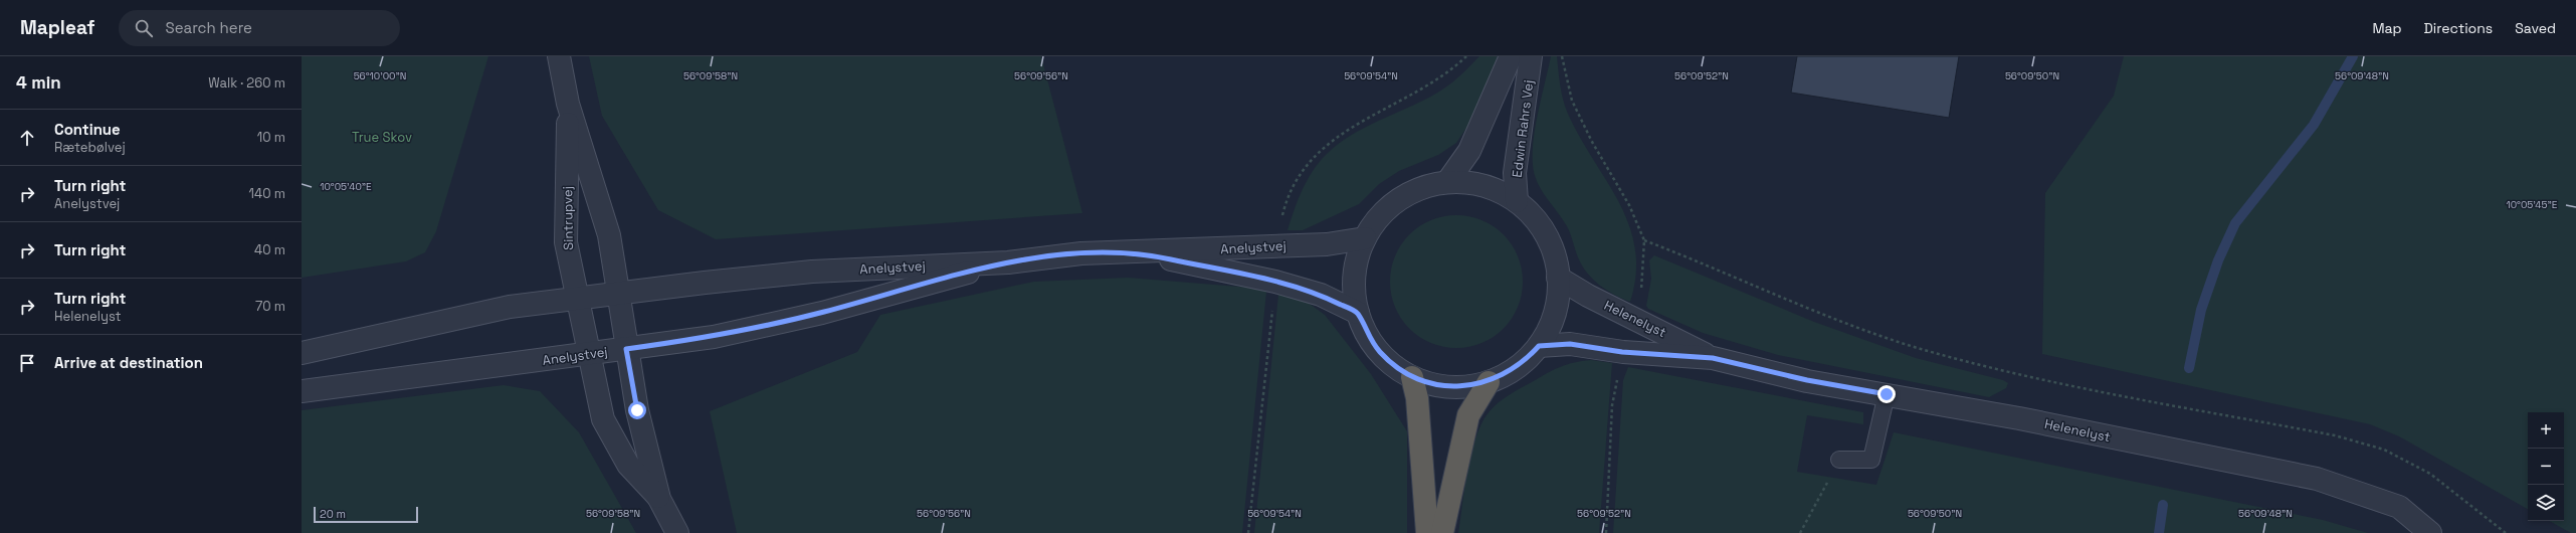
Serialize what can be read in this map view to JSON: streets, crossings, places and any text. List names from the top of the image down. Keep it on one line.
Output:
{"streets":{"street":["Edwin Rahrs Vej","Sintrupvej","Anelystvej","Helenelyst"]},"crossings":[["Sintrupvej","Anelystvej"]],"parks":["True Skov"],"scale_bar":"20 m","page":{"header":"Mapleaf","search":"Search here","nav":["Map","Directions","Saved"],"heading":["4 min","Walk · 260 m"],"list":[["Continue","Rætebølvej","10 m"],["Turn right","Anelystvej","140 m"],["Turn right","40 m"],["Turn right","Helenelyst","70 m"],"Arrive at destination"],"map_buttons":["+","−"],"scale":"20 m"},"coordinates":["56°10'00\"N","56°09'58\"N","56°09'56\"N","56°09'54\"N","56°09'52\"N","56°09'50\"N","56°09'48\"N","10°05'40\"E","10°05'45\"E"]}
